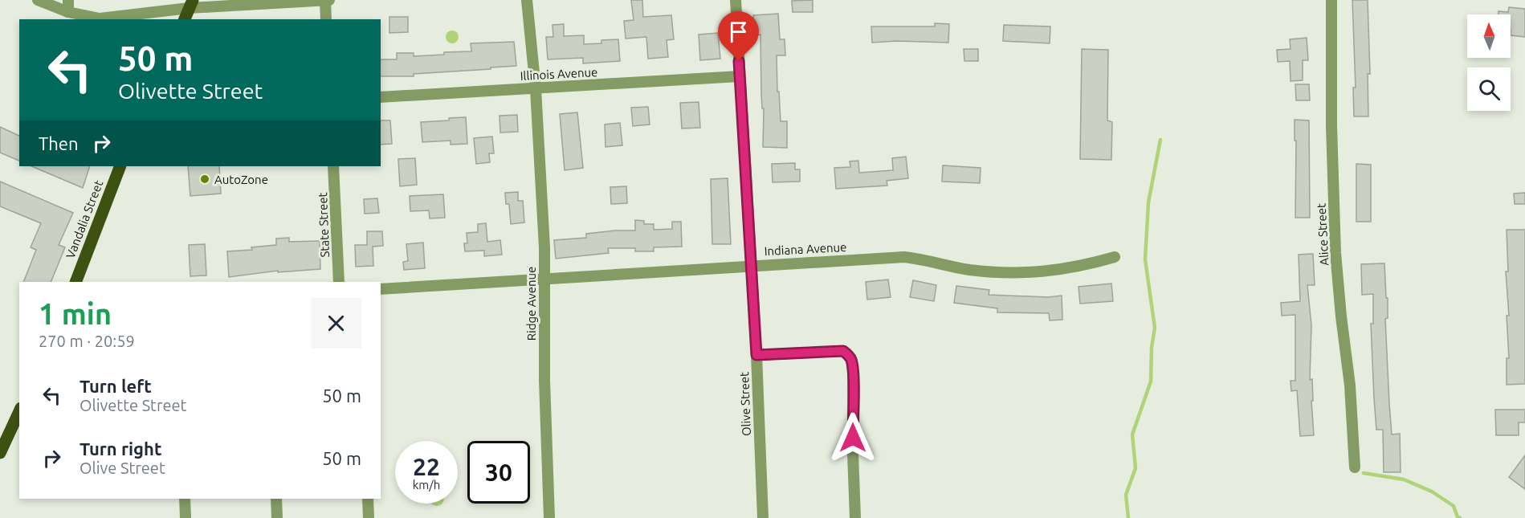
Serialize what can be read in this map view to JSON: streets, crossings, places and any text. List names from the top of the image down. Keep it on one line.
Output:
{"streets":{"main road":["Vandalia Street"],"street":["Illinois Avenue","State Street","Alice Street","Indiana Avenue","Ridge Avenue","Olive Street"]},"crossings":[["Illinois Avenue","Ridge Avenue"],["Illinois Avenue","Olive Street"],["Indiana Avenue","Ridge Avenue"],["Indiana Avenue","Olive Street"]],"places":["AutoZone"],"north":"top","page":{"turn":["50 m","Olivette Street"],"then":"Then","heading":["1 min","270 m · 20:59"],"list":[{"name":"Turn left","note":"Olivette Street","value":"50 m"},{"name":"Turn right","note":"Olive Street","value":"50 m"}],"speed":"22 km/h","limit":"30"}}
